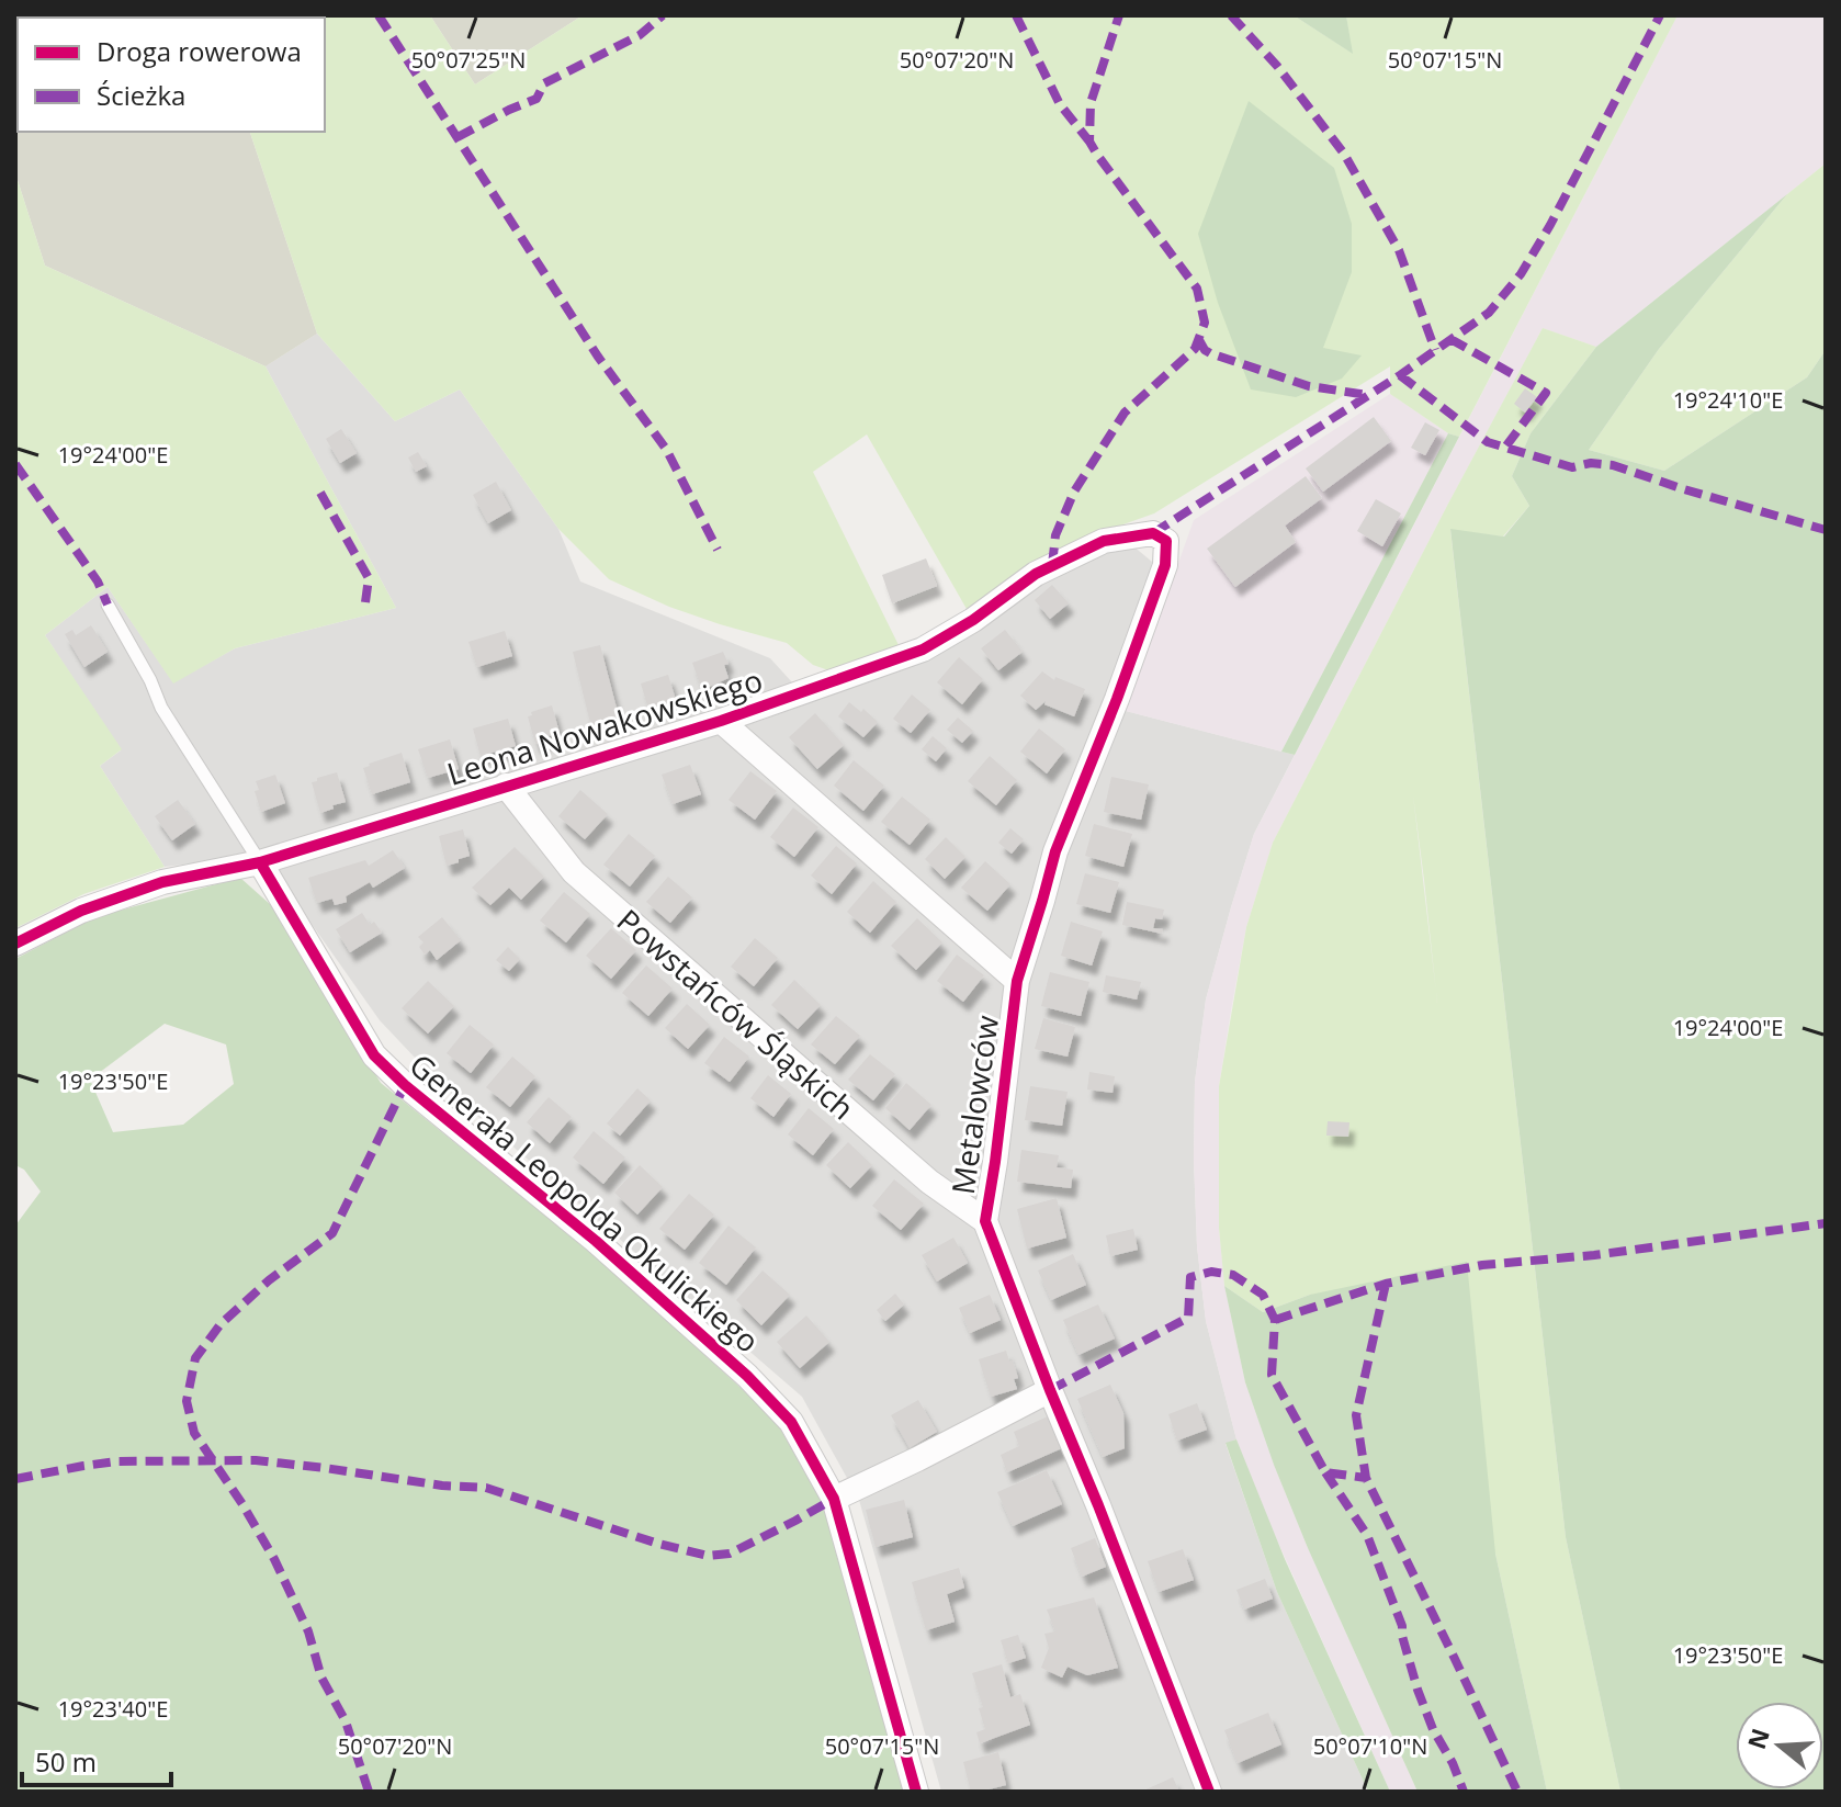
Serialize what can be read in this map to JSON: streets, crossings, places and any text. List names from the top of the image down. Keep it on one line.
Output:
{"streets":{"street":["Leona Nowakowskiego","Powstańców Śląskich","Metalowców","Generała Leopolda Okulickiego"]},"crossings":[["Leona Nowakowskiego","Powstańców Śląskich"],["Leona Nowakowskiego","Metalowców"],["Leona Nowakowskiego","Generała Leopolda Okulickiego"],["Powstańców Śląskich","Metalowców"]],"legend":["Droga rowerowa","Ścieżka"],"scale_bar":"50 m","north":"left","coordinates":["50°07'25\"N","50°07'20\"N","50°07'15\"N","19°24'10\"E","19°24'00\"E","19°23'50\"E","19°23'40\"E","50°07'10\"N"]}
